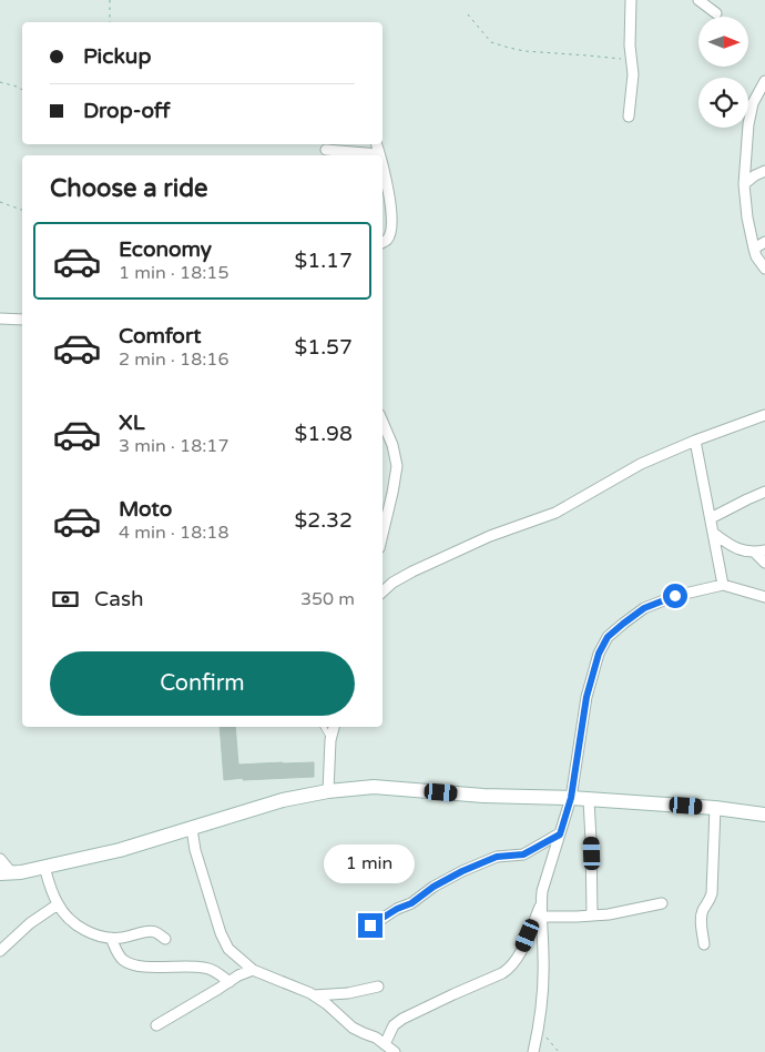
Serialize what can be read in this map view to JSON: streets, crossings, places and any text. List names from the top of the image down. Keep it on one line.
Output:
{"north":"right","page":{"banner":["Pickup","Drop-off"],"heading":"Choose a ride","list":[{"name":"Economy","note":"1 min · 18:15","value":"$1.17"},{"name":"Comfort","note":"2 min · 18:16","value":"$1.57"},{"name":"XL","note":"3 min · 18:17","value":"$1.98"},{"name":"Moto","note":"4 min · 18:18","value":"$2.32"}],"pay":["Cash","350 m"],"buttons":"Confirm","bubble":"1 min"}}
